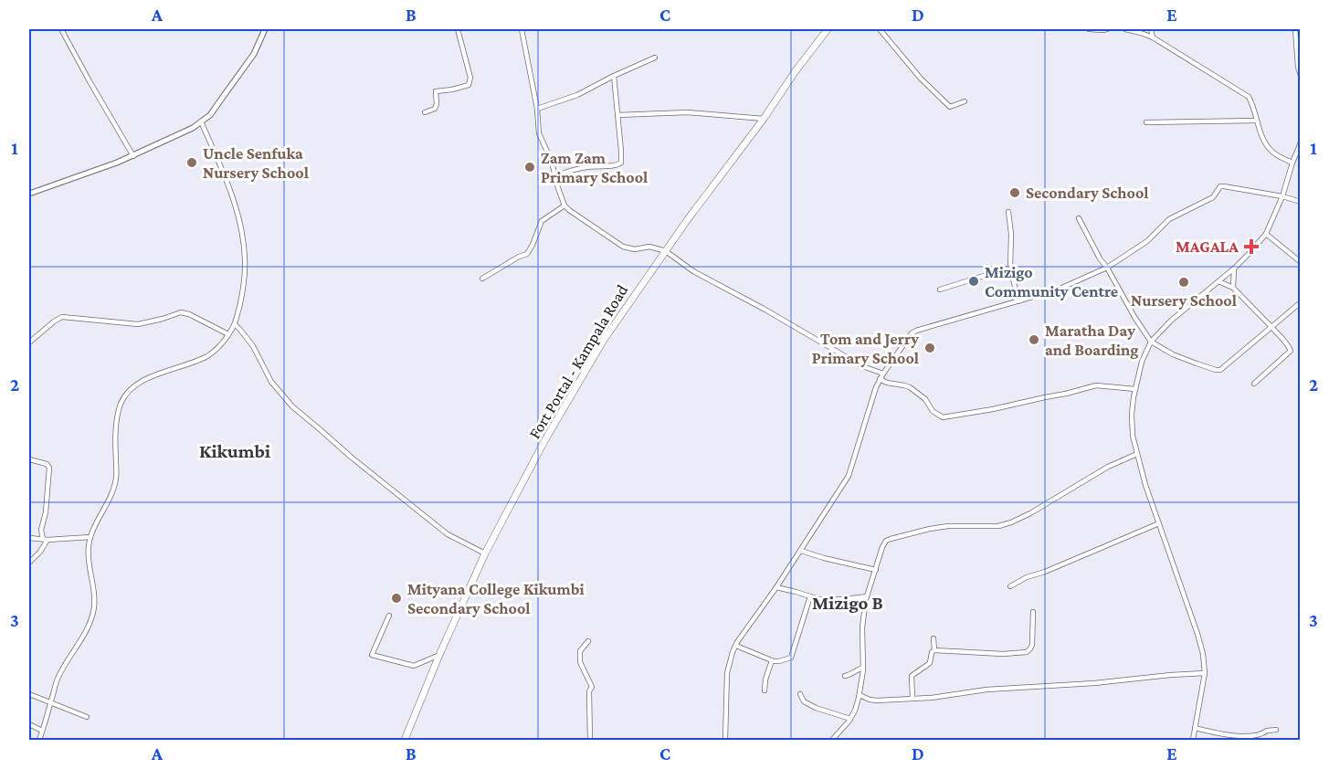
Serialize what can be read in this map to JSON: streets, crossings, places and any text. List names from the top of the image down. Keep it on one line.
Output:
{"streets":{"main road":["Fort Portal - Kampala Road"]},"districts":["Kikumbi","Mizigo B"],"places":{"other":["Uncle Senfuka Nursery School","Zam Zam Primary School","Secondary School","Mizigo Community Centre","Nursery School","Maratha Day and Boarding","Tom and Jerry Primary School","Mityana College Kikumbi Secondary School"],"health":["MAGALA"]},"grid":{"columns":["A","B","C","D","E"],"rows":["1","2","3"]}}
